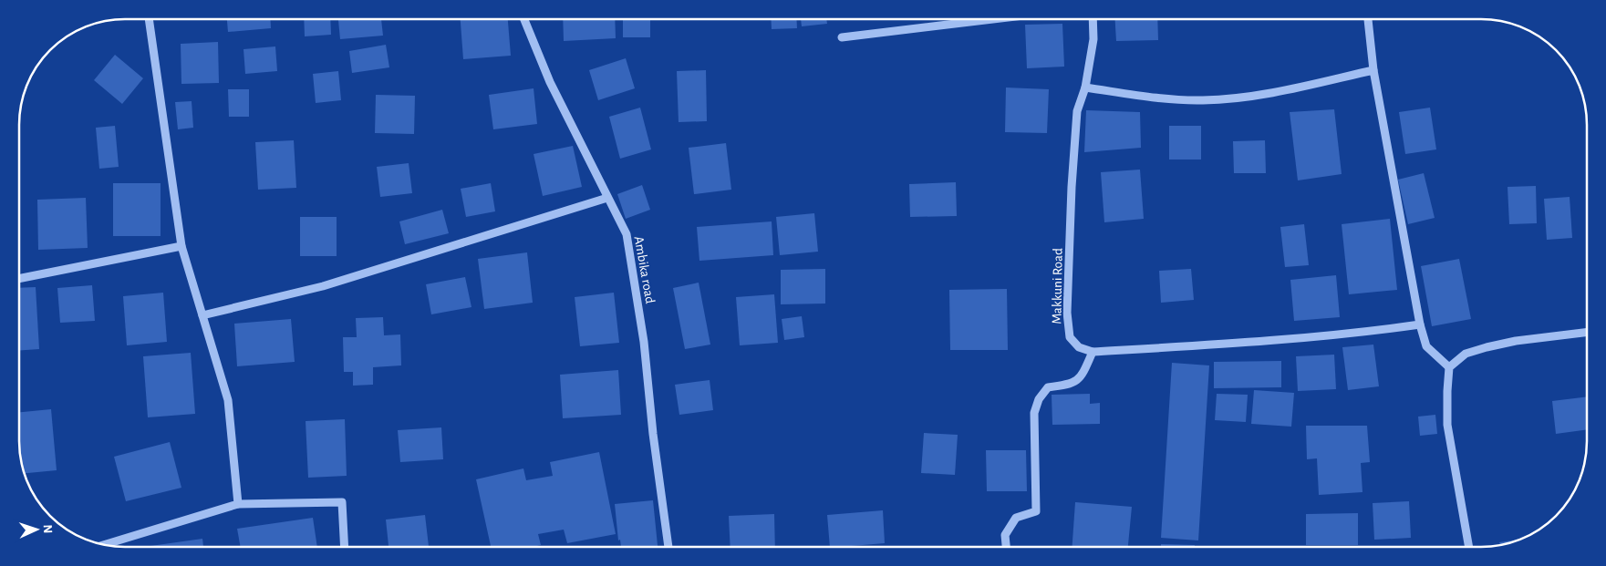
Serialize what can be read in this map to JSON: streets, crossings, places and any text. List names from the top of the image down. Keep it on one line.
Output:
{"streets":{"street":["Ambika road","Makkuni Road"]},"north":"right"}
